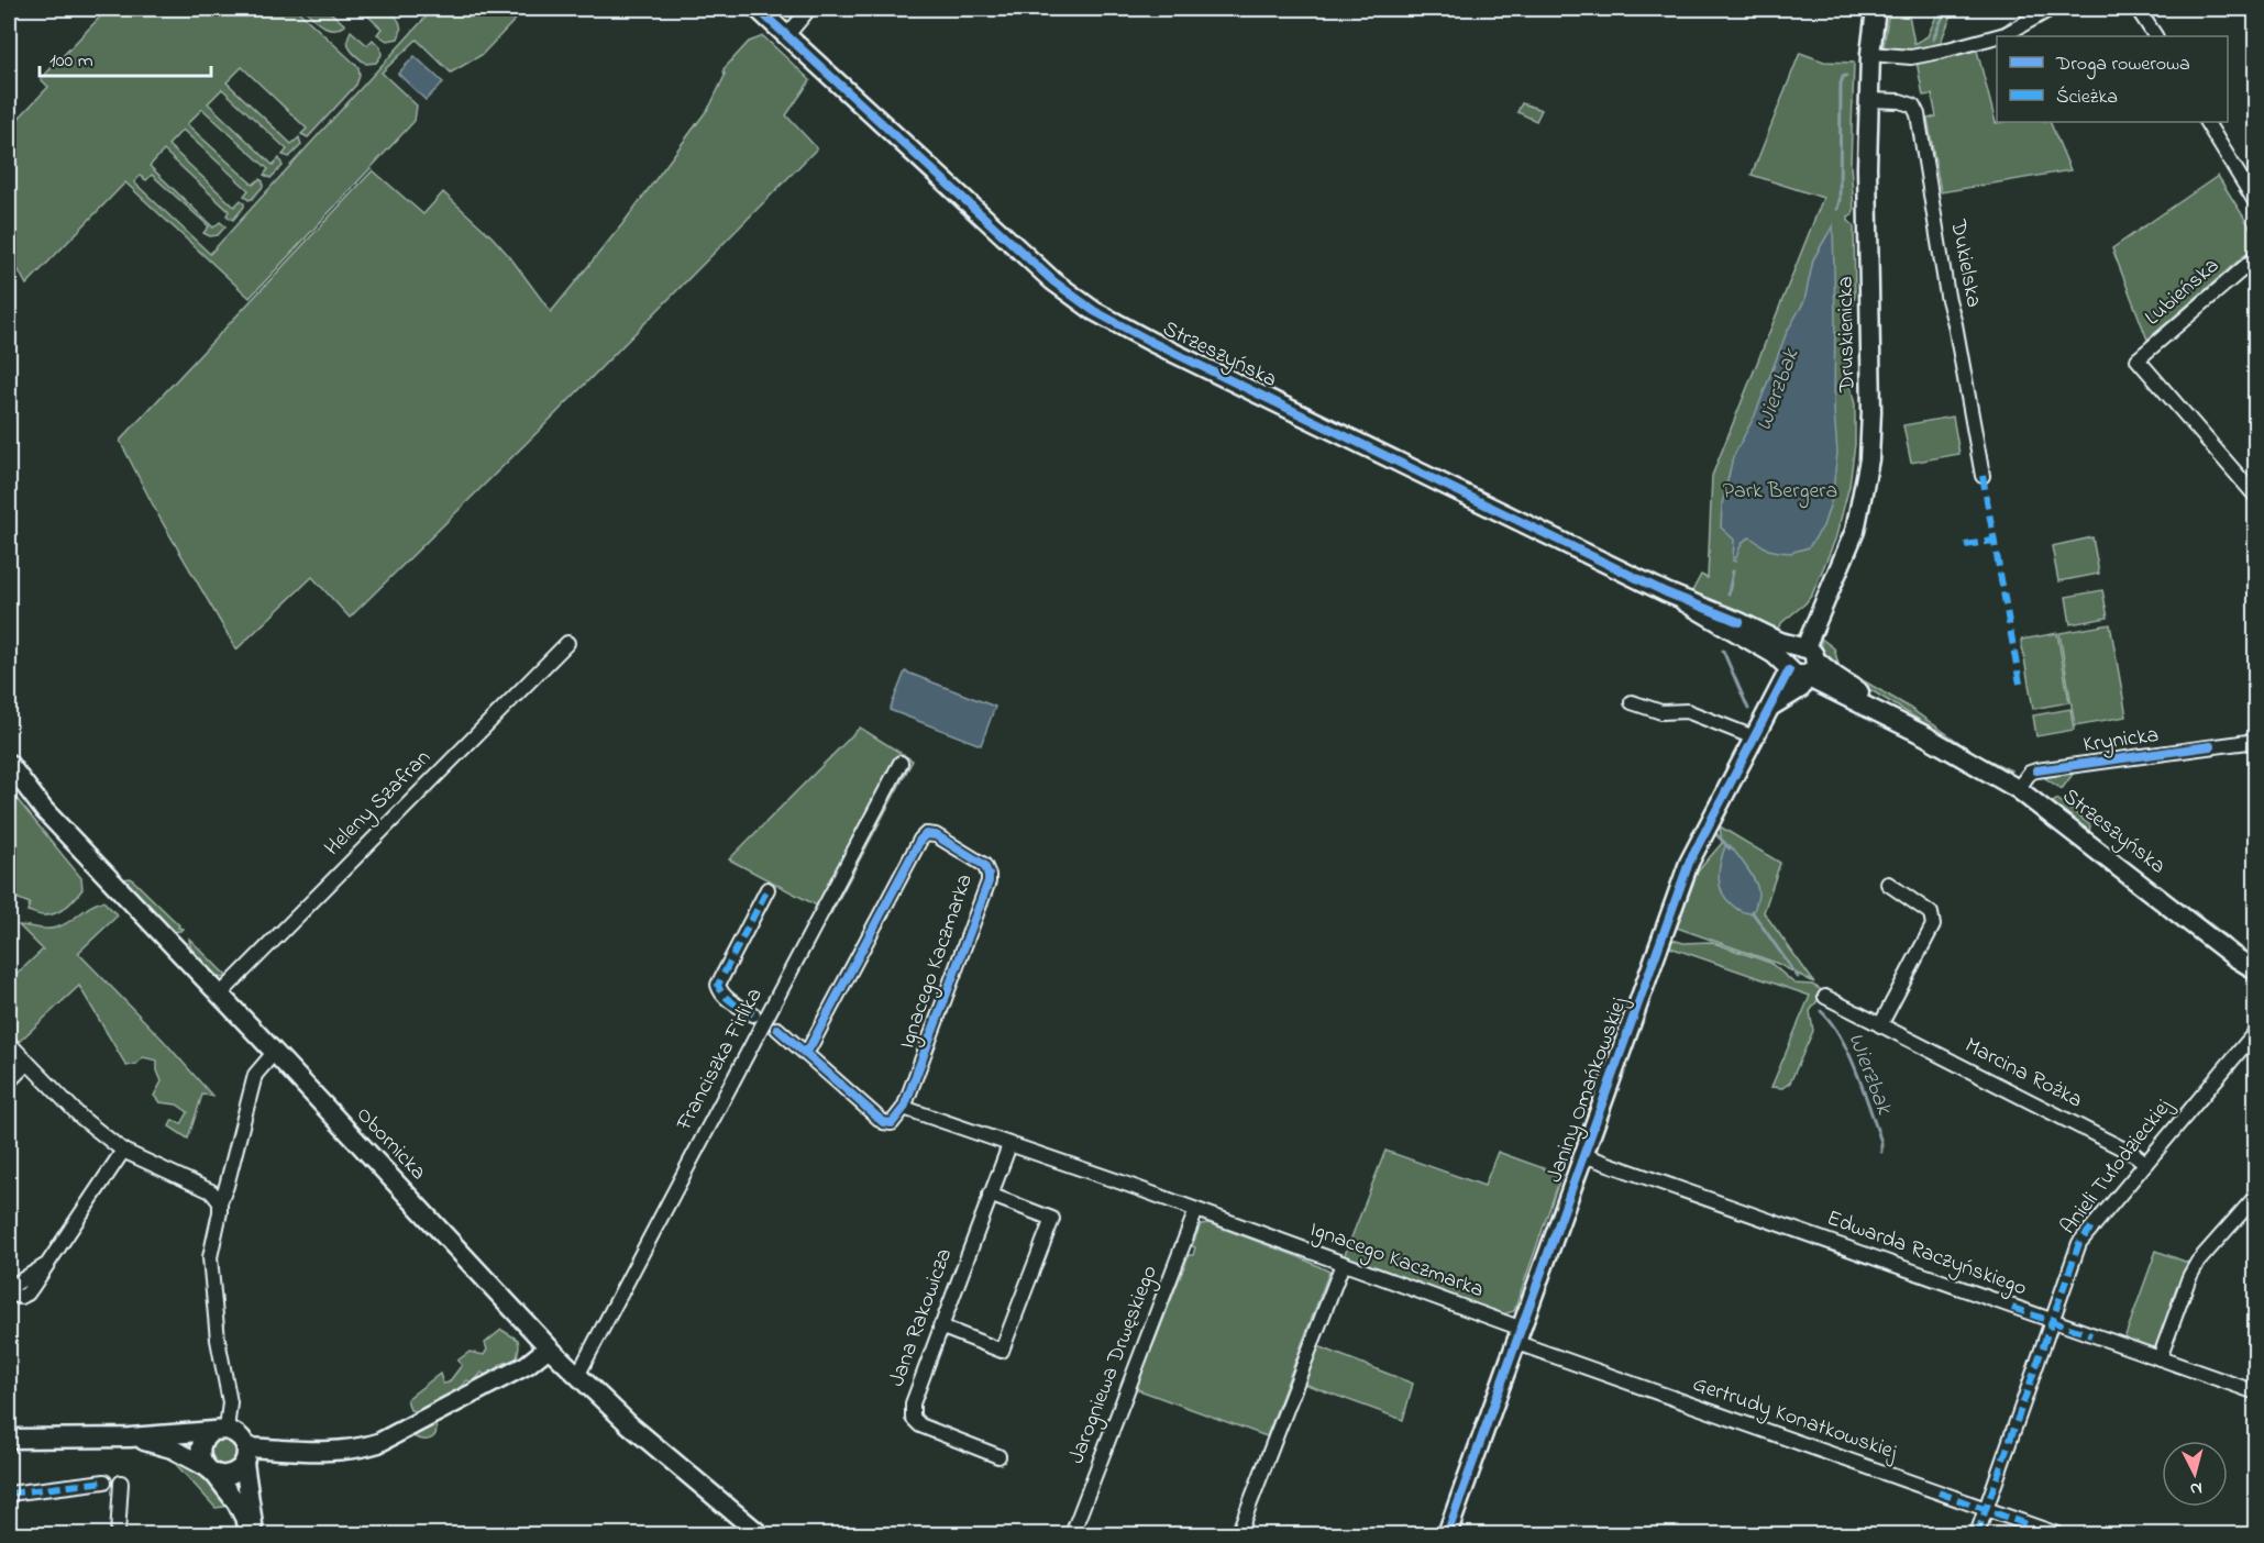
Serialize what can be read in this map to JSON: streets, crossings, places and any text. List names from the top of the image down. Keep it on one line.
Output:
{"streets":{"street":["Dukielska","Lubieńska","Druskienicka","Strzeszyńska","Krynicka","Heleny Szafran","Ignacego Kaczmarka","Franciszka Firlika","Marcina Rożka","Janiny Omańkowskiej","Obornicka","Anieli Tułodzieckiej","Edwarda Raczyńskiego","Jana Rakowicza","Jarogniewa Drwęskiego","Gertrudy Konatkowskiej"]},"crossings":[["Dukielska","Druskienicka"],["Druskienicka","Strzeszyńska"],["Strzeszyńska","Krynicka"],["Strzeszyńska","Janiny Omańkowskiej"],["Heleny Szafran","Obornicka"],["Ignacego Kaczmarka","Franciszka Firlika"],["Ignacego Kaczmarka","Janiny Omańkowskiej"],["Ignacego Kaczmarka","Jana Rakowicza"],["Ignacego Kaczmarka","Jarogniewa Drwęskiego"],["Ignacego Kaczmarka","Gertrudy Konatkowskiej"],["Franciszka Firlika","Obornicka"],["Marcina Rożka","Anieli Tułodzieckiej"],["Janiny Omańkowskiej","Edwarda Raczyńskiego"],["Janiny Omańkowskiej","Gertrudy Konatkowskiej"],["Anieli Tułodzieckiej","Edwarda Raczyńskiego"],["Anieli Tułodzieckiej","Gertrudy Konatkowskiej"]],"water":["Wierzbak"],"parks":["Park Bergera"],"legend":["Droga rowerowa","Ścieżka"],"scale_bar":"100 m","north":"bottom"}
